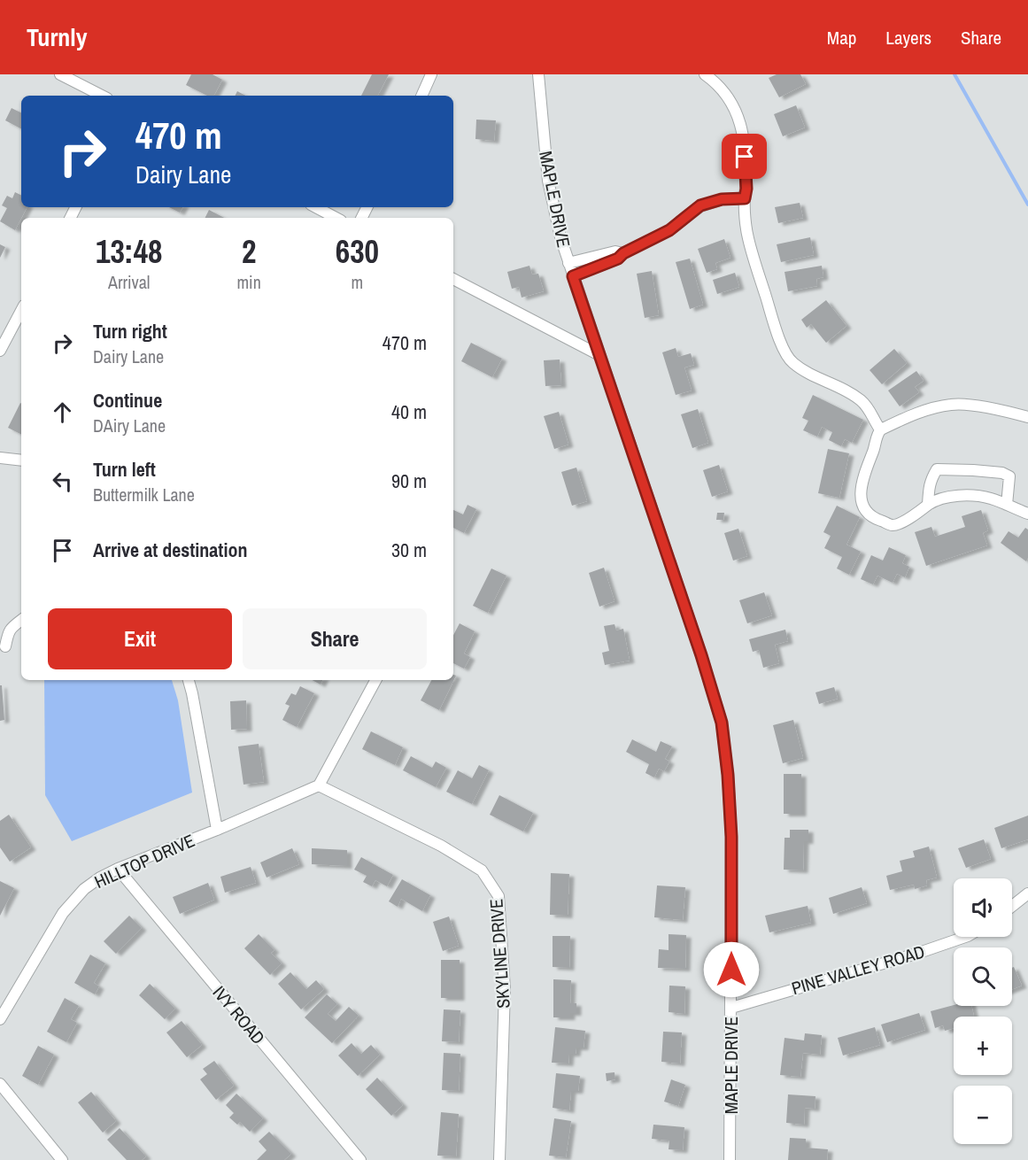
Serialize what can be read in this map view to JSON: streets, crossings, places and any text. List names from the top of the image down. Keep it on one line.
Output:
{"streets":{"street":["MAPLE DRIVE","HILLTOP DRIVE","SKYLINE DRIVE","PINE VALLEY ROAD","IVY ROAD"]},"crossings":[["MAPLE DRIVE","PINE VALLEY ROAD"],["HILLTOP DRIVE","SKYLINE DRIVE"],["HILLTOP DRIVE","IVY ROAD"]],"page":{"header":"Turnly","nav":["Map","Layers","Share"],"turn":["470 m","Dairy Lane"],"eta":["13:48","Arrival","2","min","630","m"],"list":[{"name":"Turn right","note":"Dairy Lane","value":"470 m"},{"name":"Continue","note":"DAiry Lane","value":"40 m"},{"name":"Turn left","note":"Buttermilk Lane","value":"90 m"},{"name":"Arrive at destination","value":"30 m"}],"buttons":["Exit","Share"],"map_buttons":["+","−"]}}
